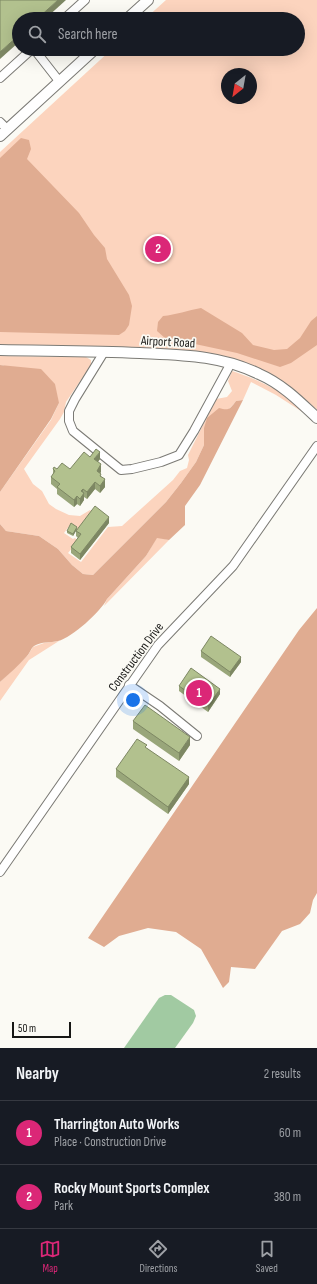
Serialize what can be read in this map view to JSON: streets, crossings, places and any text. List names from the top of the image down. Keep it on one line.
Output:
{"streets":{"main road":["Airport Road"],"street":["Construction Drive"]},"scale_bar":"50 m","north":"bottom left","page":{"search":"Search here","pins":["2","1"],"scale":"50 m","heading":["Nearby","2 results"],"list":[{"mark":"1","name":"Tharrington Auto Works","note":"Place · Construction Drive","value":"60 m"},{"mark":"2","name":"Rocky Mount Sports Complex","note":"Park","value":"380 m"}],"nav":["Map","Directions","Saved"]}}
